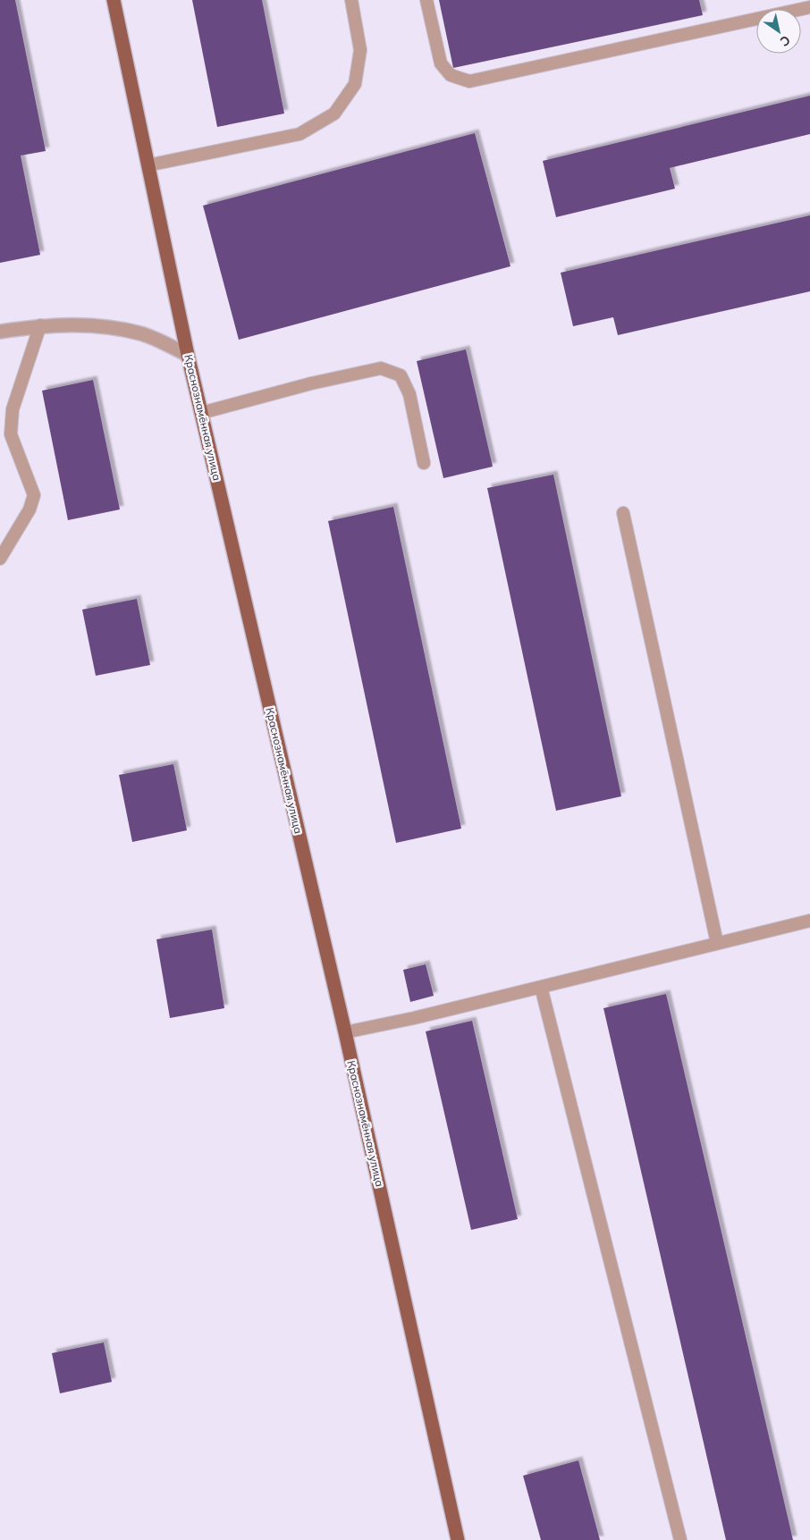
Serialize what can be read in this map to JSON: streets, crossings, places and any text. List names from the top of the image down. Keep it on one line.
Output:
{"streets":{"main road":["Краснознамённая улица"]},"north":"bottom right"}
